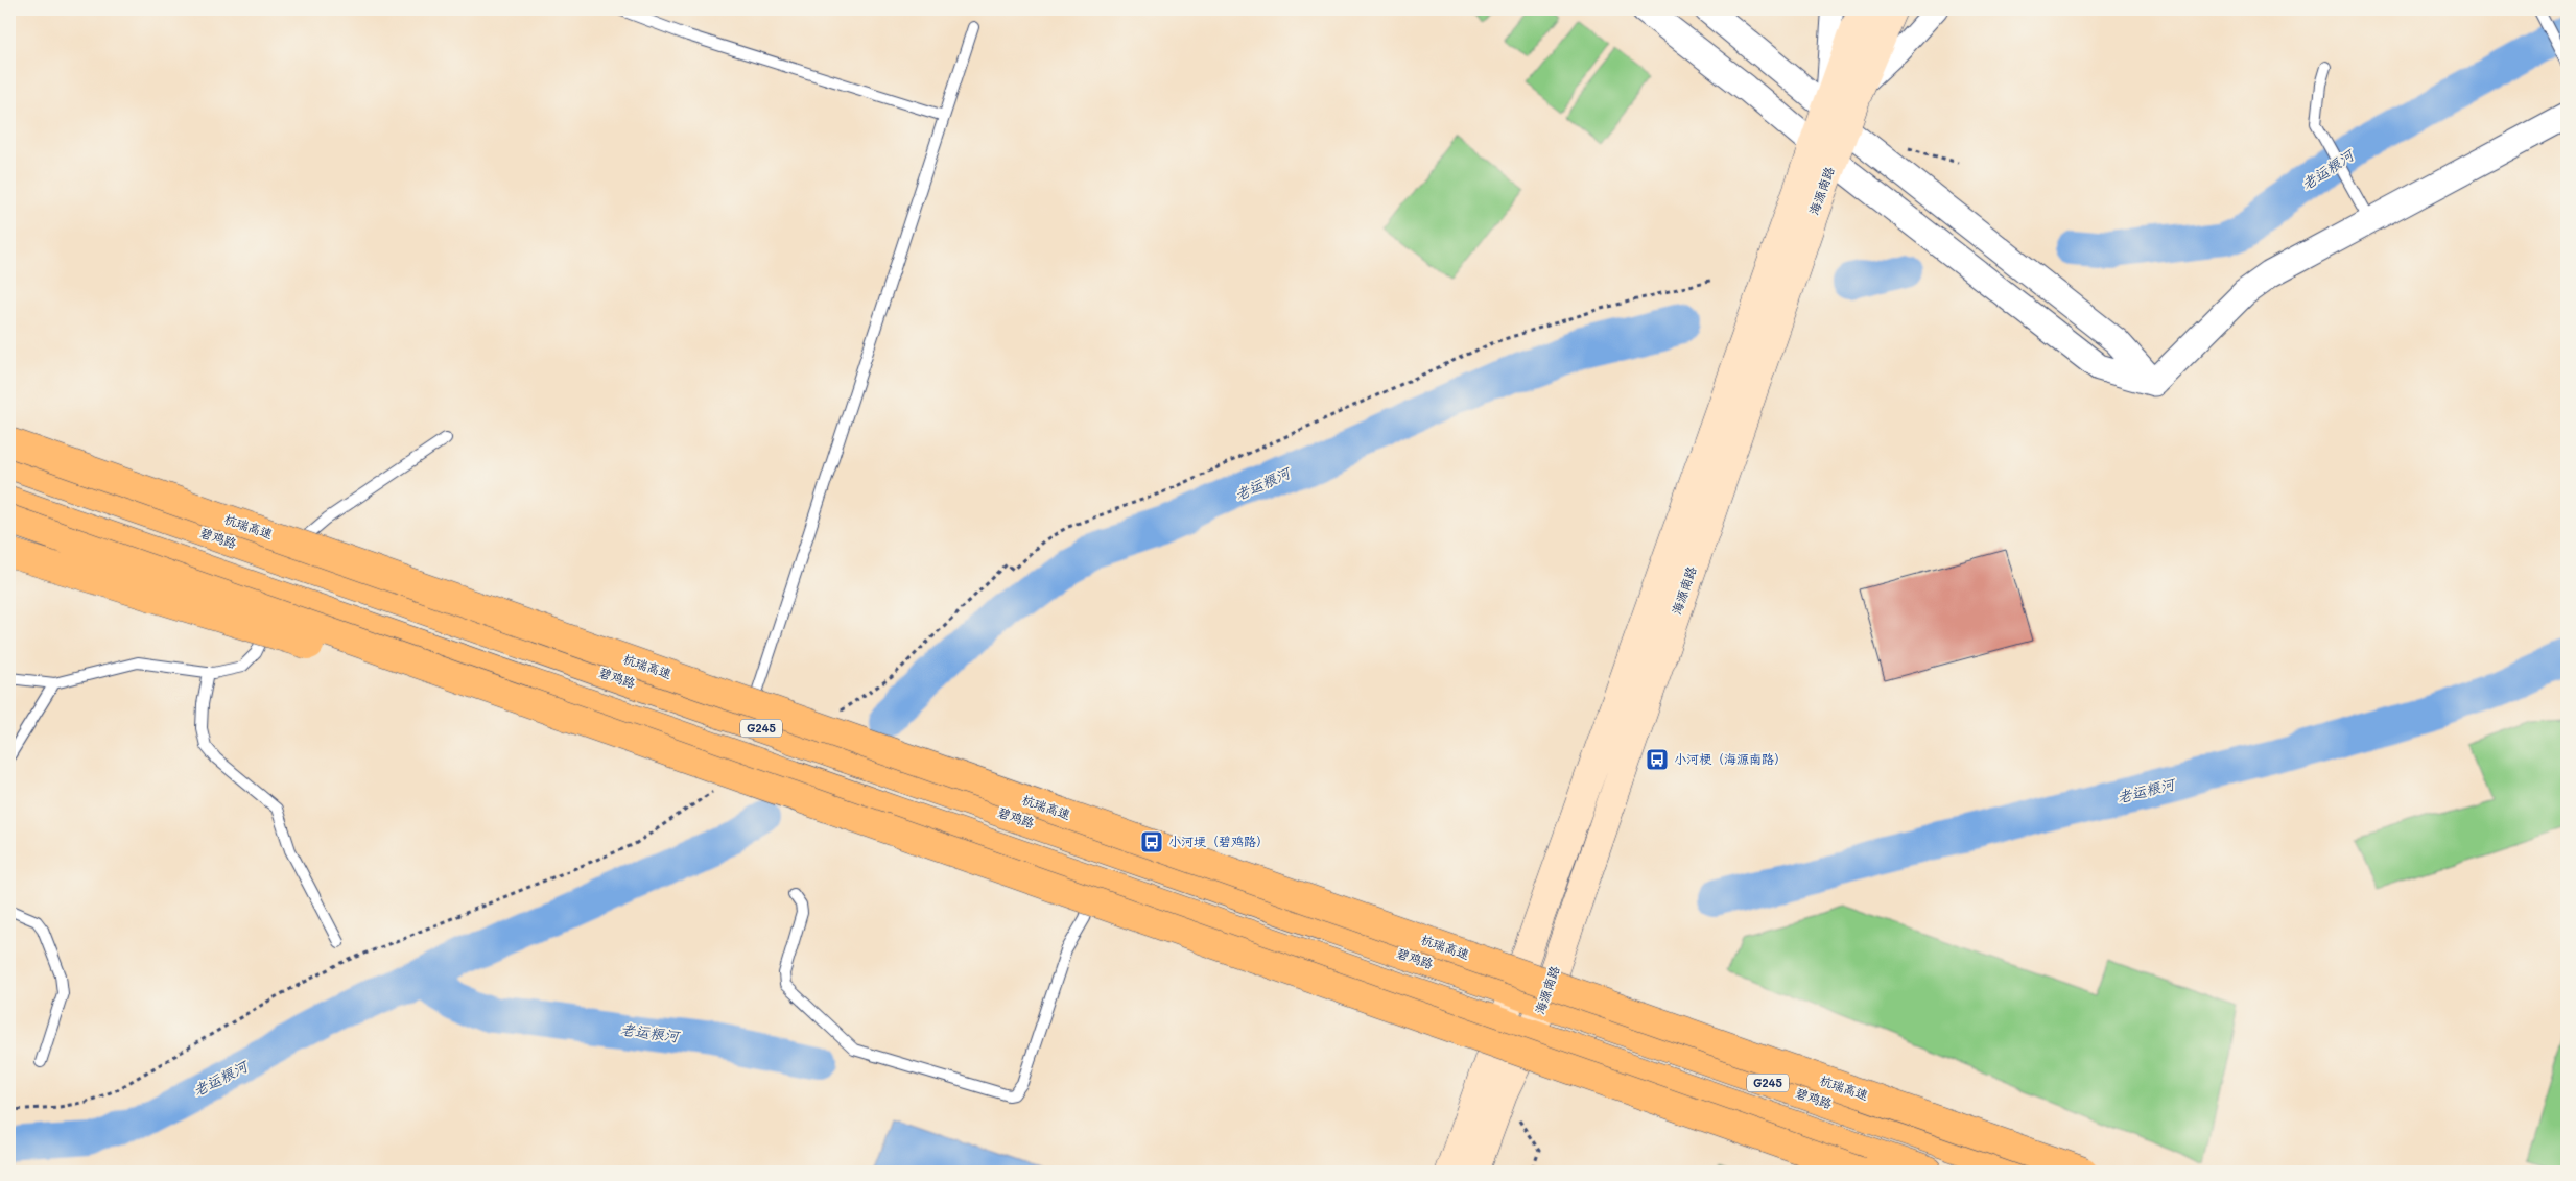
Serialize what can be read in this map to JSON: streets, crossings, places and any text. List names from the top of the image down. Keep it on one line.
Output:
{"streets":{"highway":["杭瑞高速","碧鸡路","G245"],"main road":["海源南路"]},"crossings":[["海源南路","碧鸡路"],["海源南路","G245"]],"water":["老运粮河"],"places":{"bus stop":["小河梗（海源南路）","小河埂（碧鸡路）"]}}
